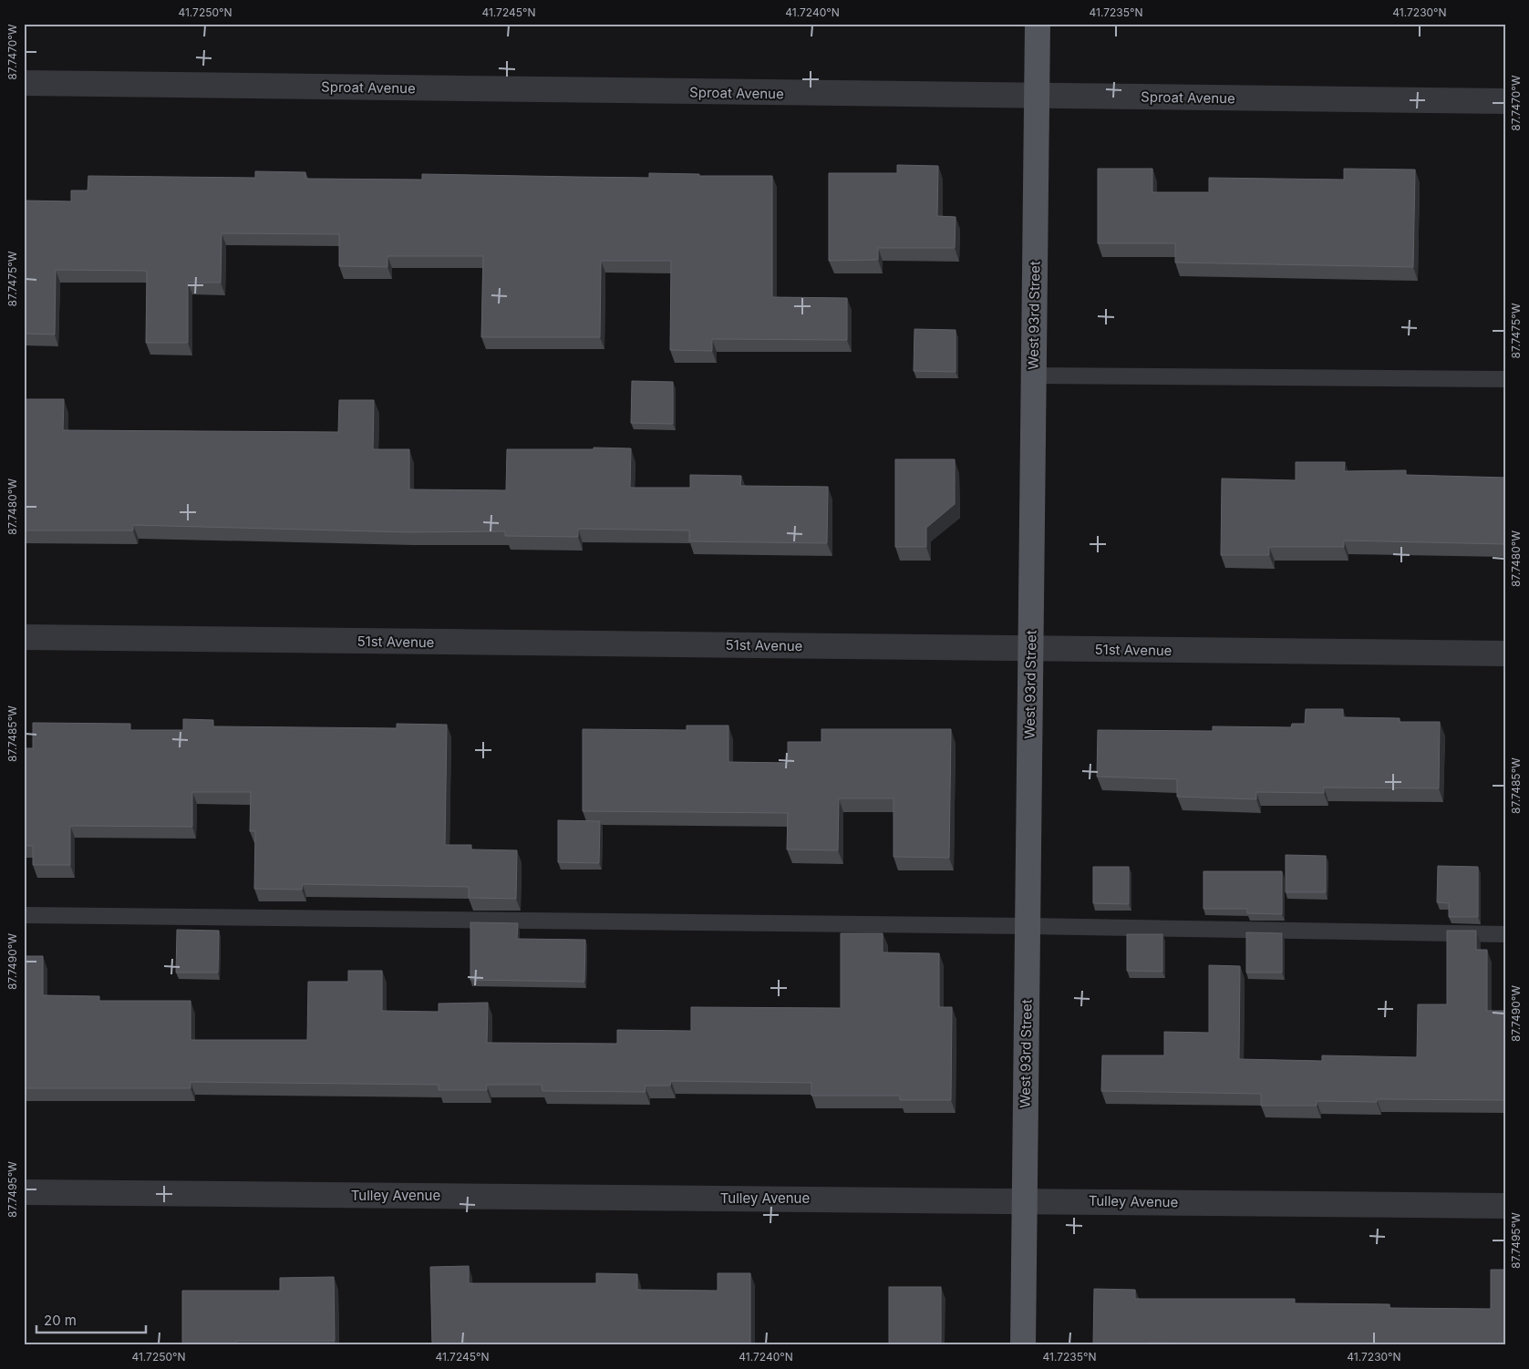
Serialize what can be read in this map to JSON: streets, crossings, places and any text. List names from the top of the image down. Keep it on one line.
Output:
{"streets":{"main road":["West 93rd Street"],"street":["Sproat Avenue","51st Avenue","Tulley Avenue"]},"crossings":[["Sproat Avenue","West 93rd Street"],["West 93rd Street","51st Avenue"],["West 93rd Street","Tulley Avenue"]],"scale_bar":"20 m","coordinates":["41.7250°N","41.7245°N","41.7240°N","41.7235°N","41.7230°N","87.7470°W","87.7475°W","87.7480°W","87.7485°W","87.7490°W","87.7495°W"]}
